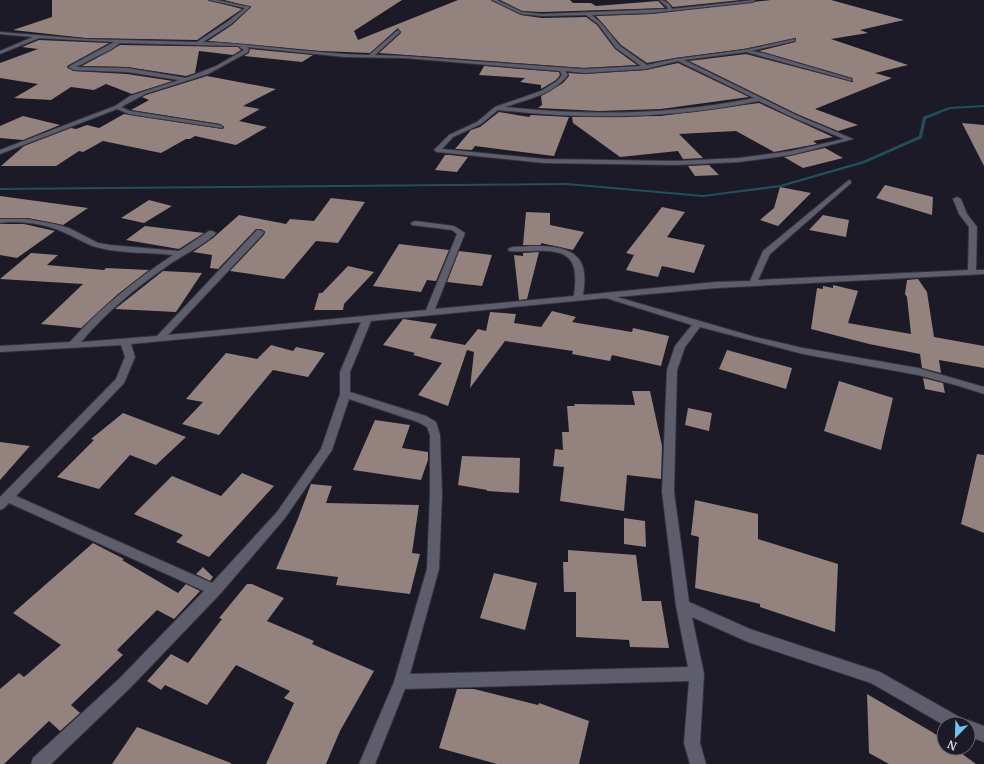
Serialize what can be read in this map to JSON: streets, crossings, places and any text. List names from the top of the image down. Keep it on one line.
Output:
{"north":"bottom left"}
